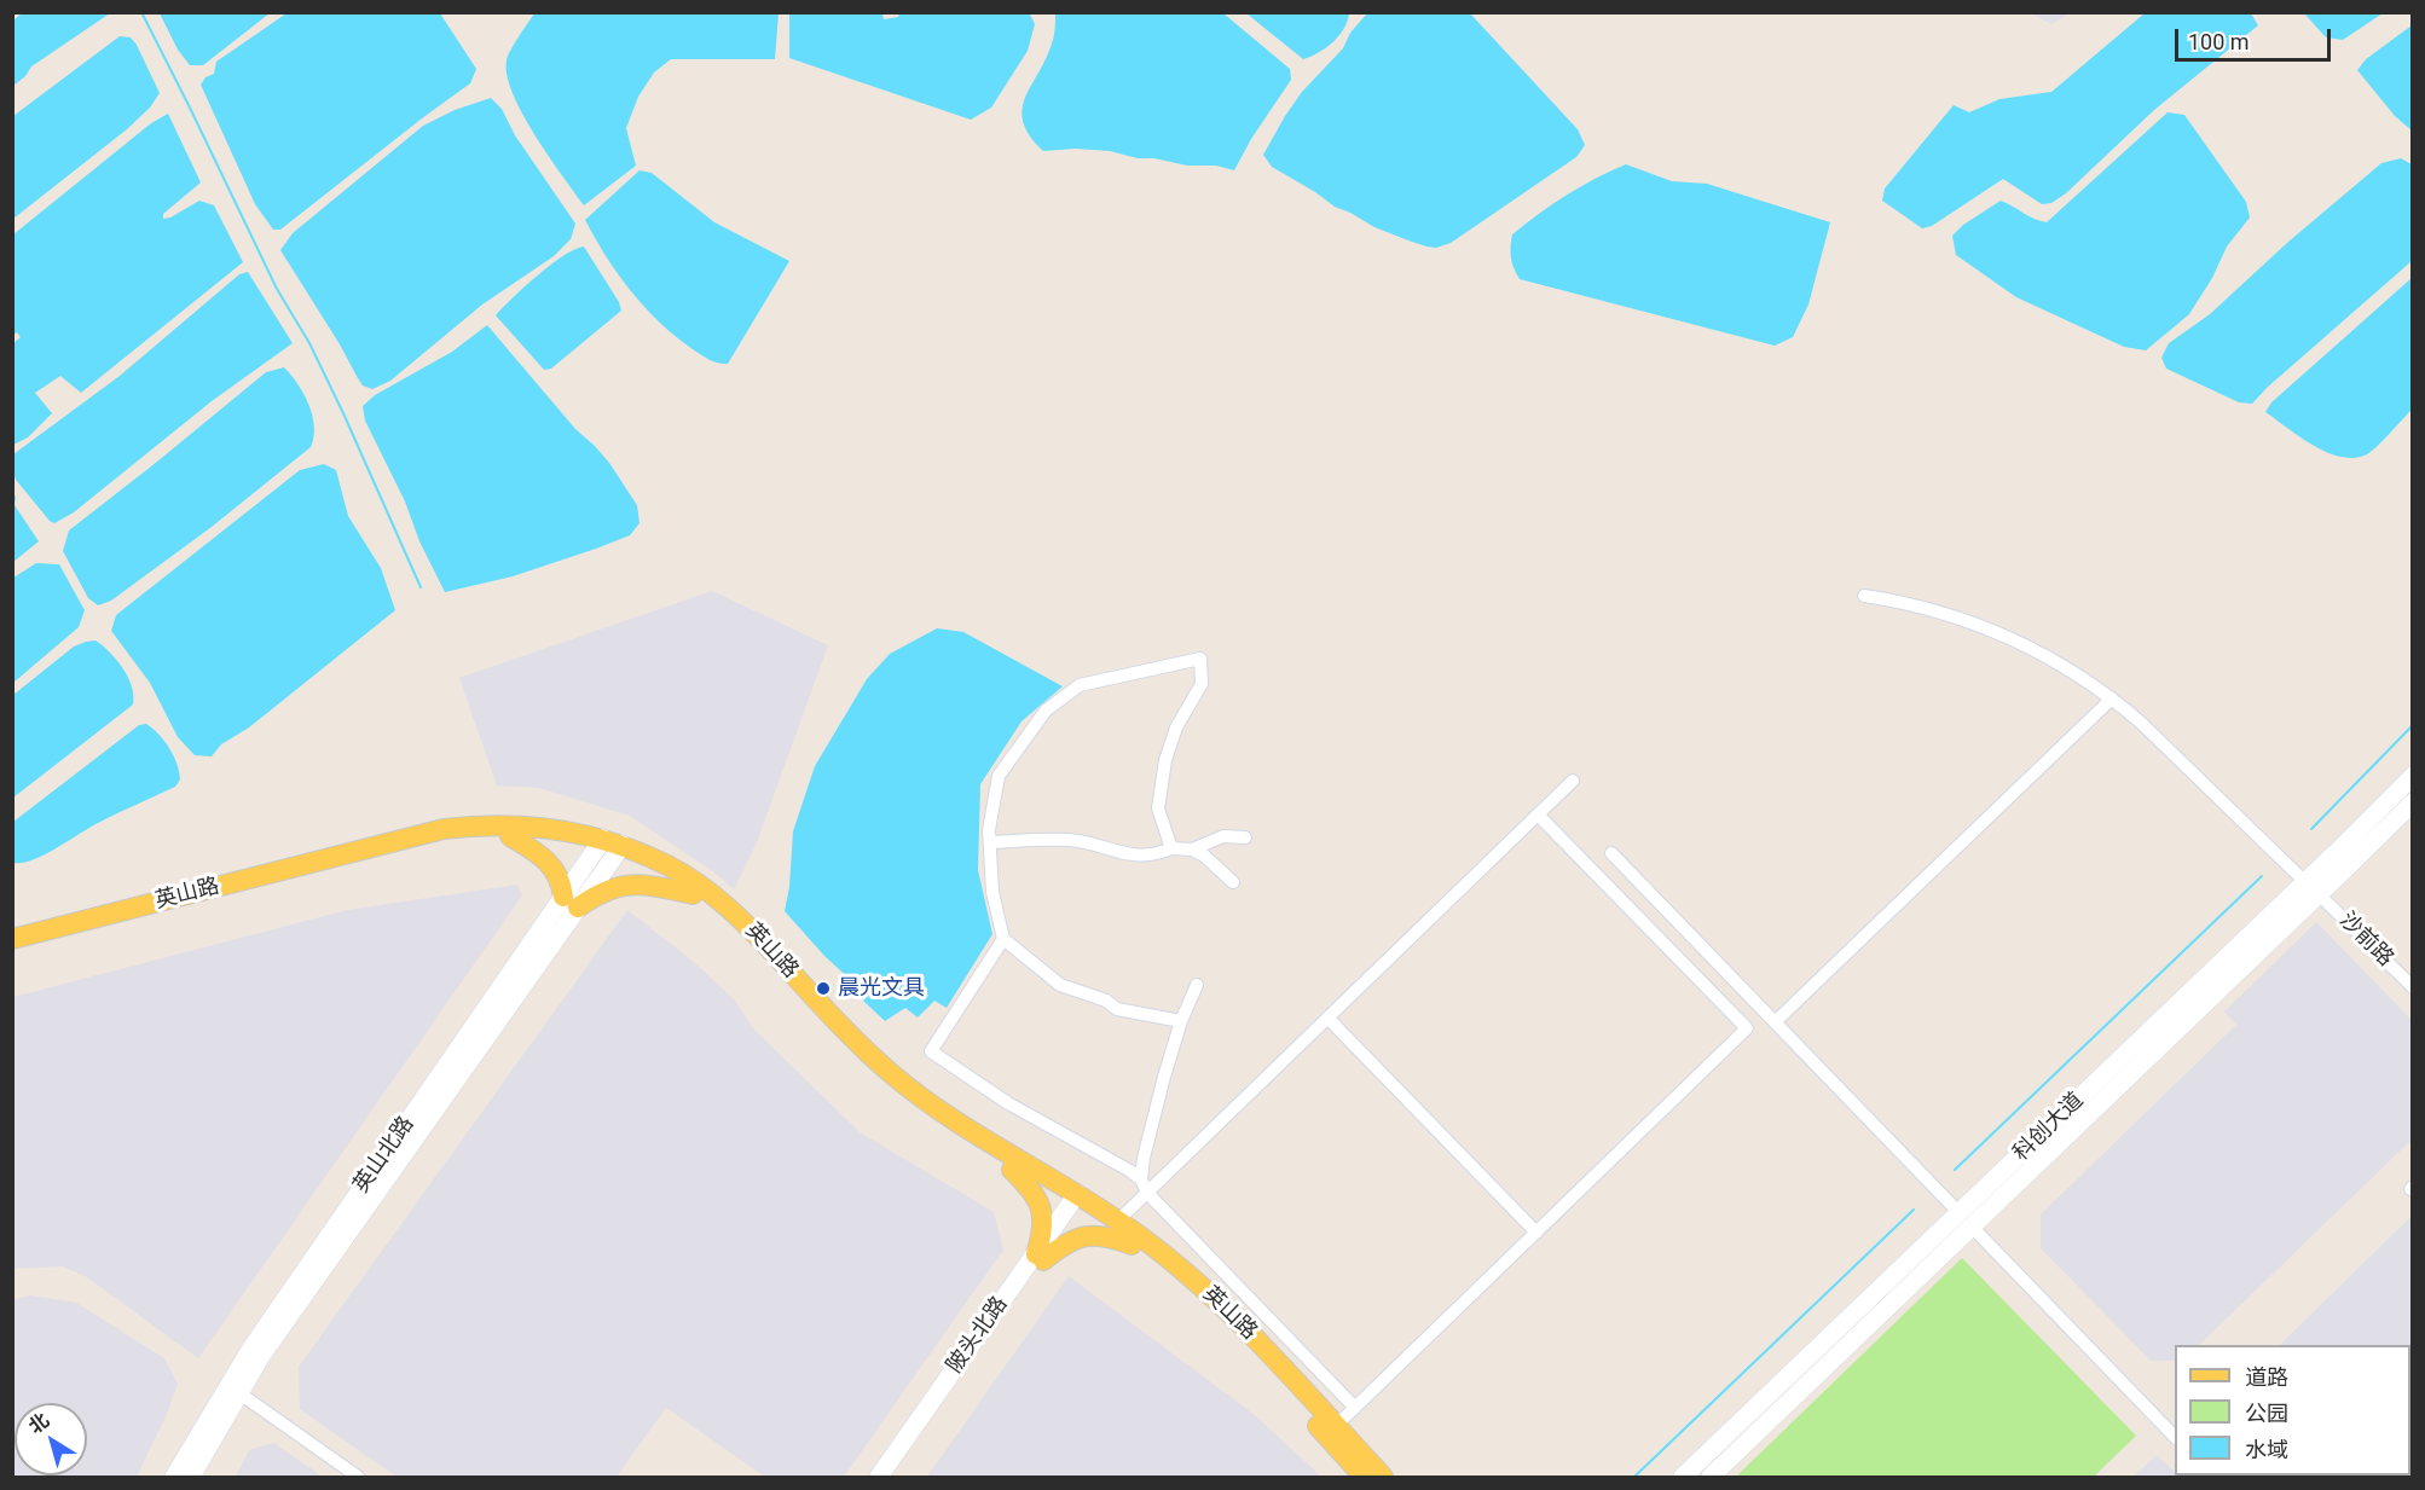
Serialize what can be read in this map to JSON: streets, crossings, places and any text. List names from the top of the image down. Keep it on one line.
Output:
{"streets":{"main road":["英山路","科创大道","英山北路","陂头北路"],"street":["沙前路"]},"crossings":[["英山路","英山北路"],["英山路","陂头北路"],["沙前路","科创大道"]],"places":["晨光文具"],"legend":["道路","公园","水域"],"scale_bar":"100 m","north":"top left"}
